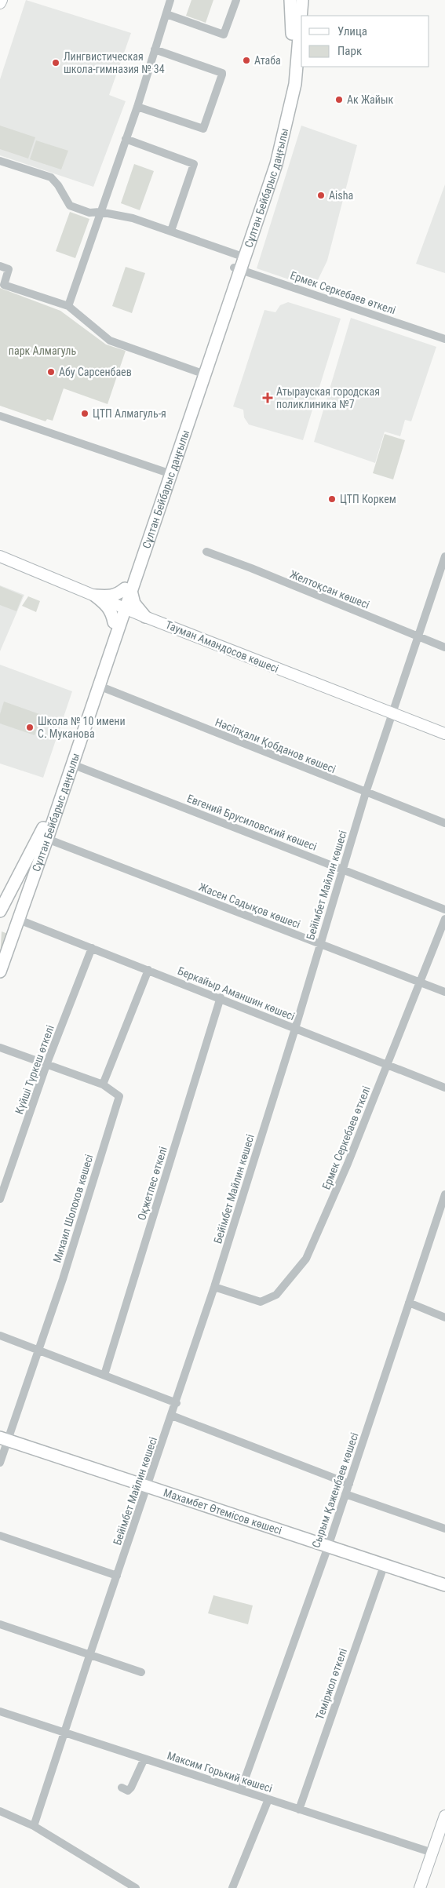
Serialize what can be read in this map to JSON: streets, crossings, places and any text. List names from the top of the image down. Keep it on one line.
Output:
{"streets":{"main road":["Сұлтан Бейбарыс даңғылы","Тауман Амандосов көшесі","Махамбет Өтемісов көшесі"],"street":["Ермек Серкебаев өткелі","Желтоқсан көшесі","Нәсіпқали Қобданов көшесі","Евгений Брусиловский көшесі","Бейімбет Майлин көшесі","Жасен Садықов көшесі","Беркайыр Аманшин көшесі","Күйші Түркеш өткелі","Оқжетпес өткелі","Михаил Шолохов көшесі","Сырым Қаженбаев көшесі","Теміржол өткелі","Максим Горький көшесі"]},"crossings":[["Сұлтан Бейбарыс даңғылы","Ермек Серкебаев өткелі"],["Сұлтан Бейбарыс даңғылы","Тауман Амандосов көшесі"],["Сұлтан Бейбарыс даңғылы","Нәсіпқали Қобданов көшесі"],["Сұлтан Бейбарыс даңғылы","Евгений Брусиловский көшесі"],["Сұлтан Бейбарыс даңғылы","Жасен Садықов көшесі"],["Сұлтан Бейбарыс даңғылы","Беркайыр Аманшин көшесі"],["Ермек Серкебаев өткелі","Бейімбет Майлин көшесі"],["Ермек Серкебаев өткелі","Жасен Садықов көшесі"],["Ермек Серкебаев өткелі","Беркайыр Аманшин көшесі"],["Желтоқсан көшесі","Бейімбет Майлин көшесі"],["Тауман Амандосов көшесі","Бейімбет Майлин көшесі"],["Нәсіпқали Қобданов көшесі","Бейімбет Майлин көшесі"],["Евгений Брусиловский көшесі","Бейімбет Майлин көшесі"],["Бейімбет Майлин көшесі","Жасен Садықов көшесі"],["Бейімбет Майлин көшесі","Беркайыр Аманшин көшесі"],["Бейімбет Майлин көшесі","Махамбет Өтемісов көшесі"],["Бейімбет Майлин көшесі","Максим Горький көшесі"],["Беркайыр Аманшин көшесі","Күйші Түркеш өткелі"],["Беркайыр Аманшин көшесі","Оқжетпес өткелі"],["Михаил Шолохов көшесі","Махамбет Өтемісов көшесі"],["Сырым Қаженбаев көшесі","Махамбет Өтемісов көшесі"],["Сырым Қаженбаев көшесі","Максим Горький көшесі"],["Махамбет Өтемісов көшесі","Теміржол өткелі"],["Теміржол өткелі","Максим Горький көшесі"]],"parks":["парк Алмагуль"],"places":{"other":["Атаба","Лингвистическая школа-гимназия № 34","Ак Жайык","Aisha","Абу Сарсенбаев","ЦТП Алмагуль-я","ЦТП Коркем","Школа № 10 имени С. Муканова"],"health":["Атырауская городская поликлиника №7"]},"legend":["Улица","Парк"]}
